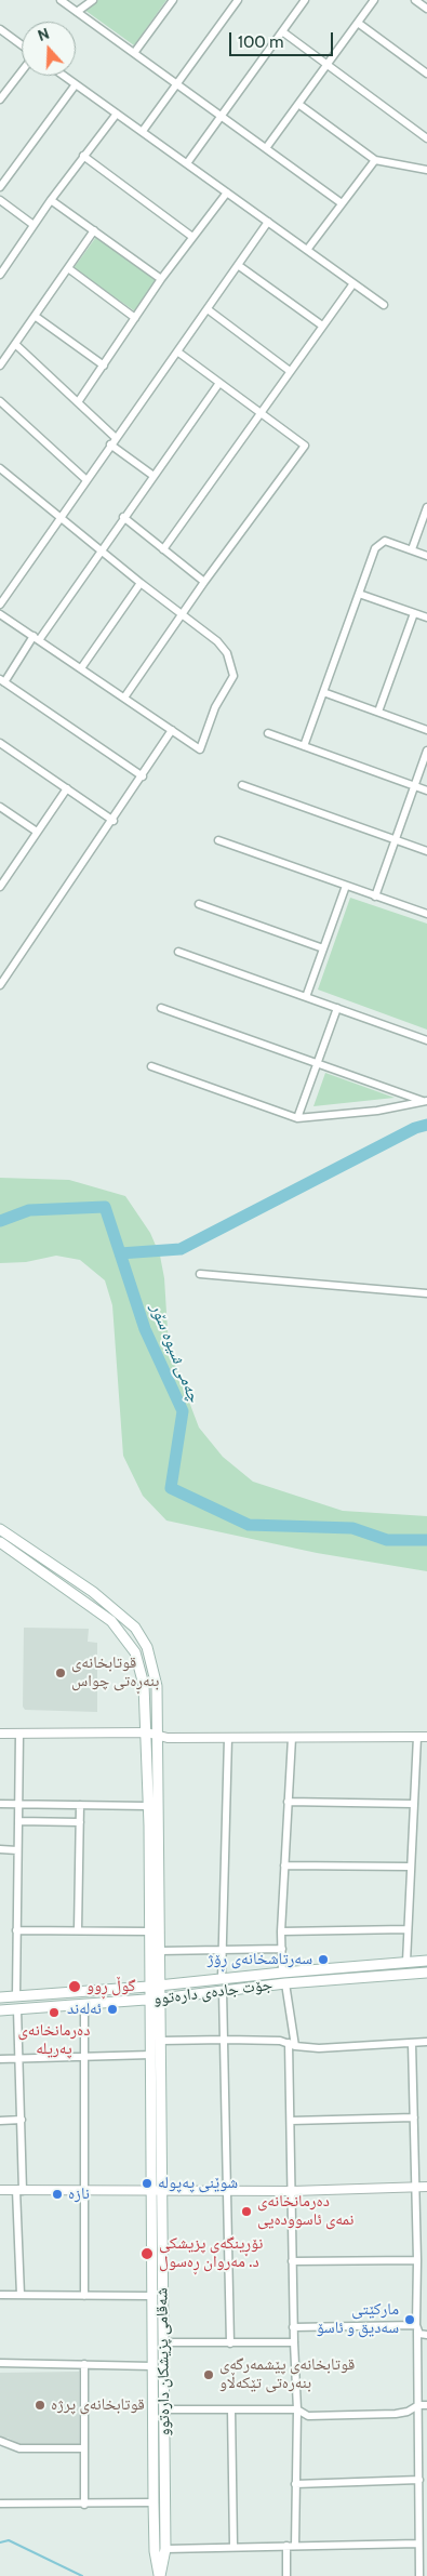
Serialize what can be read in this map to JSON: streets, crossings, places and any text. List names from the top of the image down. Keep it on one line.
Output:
{"streets":{"main road":["جۆت جادەی دارەتوو","شەقامی پزیشکان دارەتوو"]},"crossings":[["جۆت جادەی دارەتوو","شەقامی پزیشکان دارەتوو"]],"water":["چەمی شیوە سۆر"],"places":["قوتابخانەی بنەڕەتی چواس","سەرتاشخانەی ڕۆژ","گوڵ ڕوو","ئەلەند","دەرمانخانەی پەریلە","شوێنی پەپولە","نازە","دەرمانخانەی نمەی ئاسوودەیی","نۆڕینگەی پزیشکی د. مەروان ڕەسول","مارکێتی سەدیق و ئاسۆ","قوتابخانەی پێشمەرگەی بنەرەتی تێکەڵاو","قوتابخانەی پرژە"],"scale_bar":"100 m","north":"top"}
